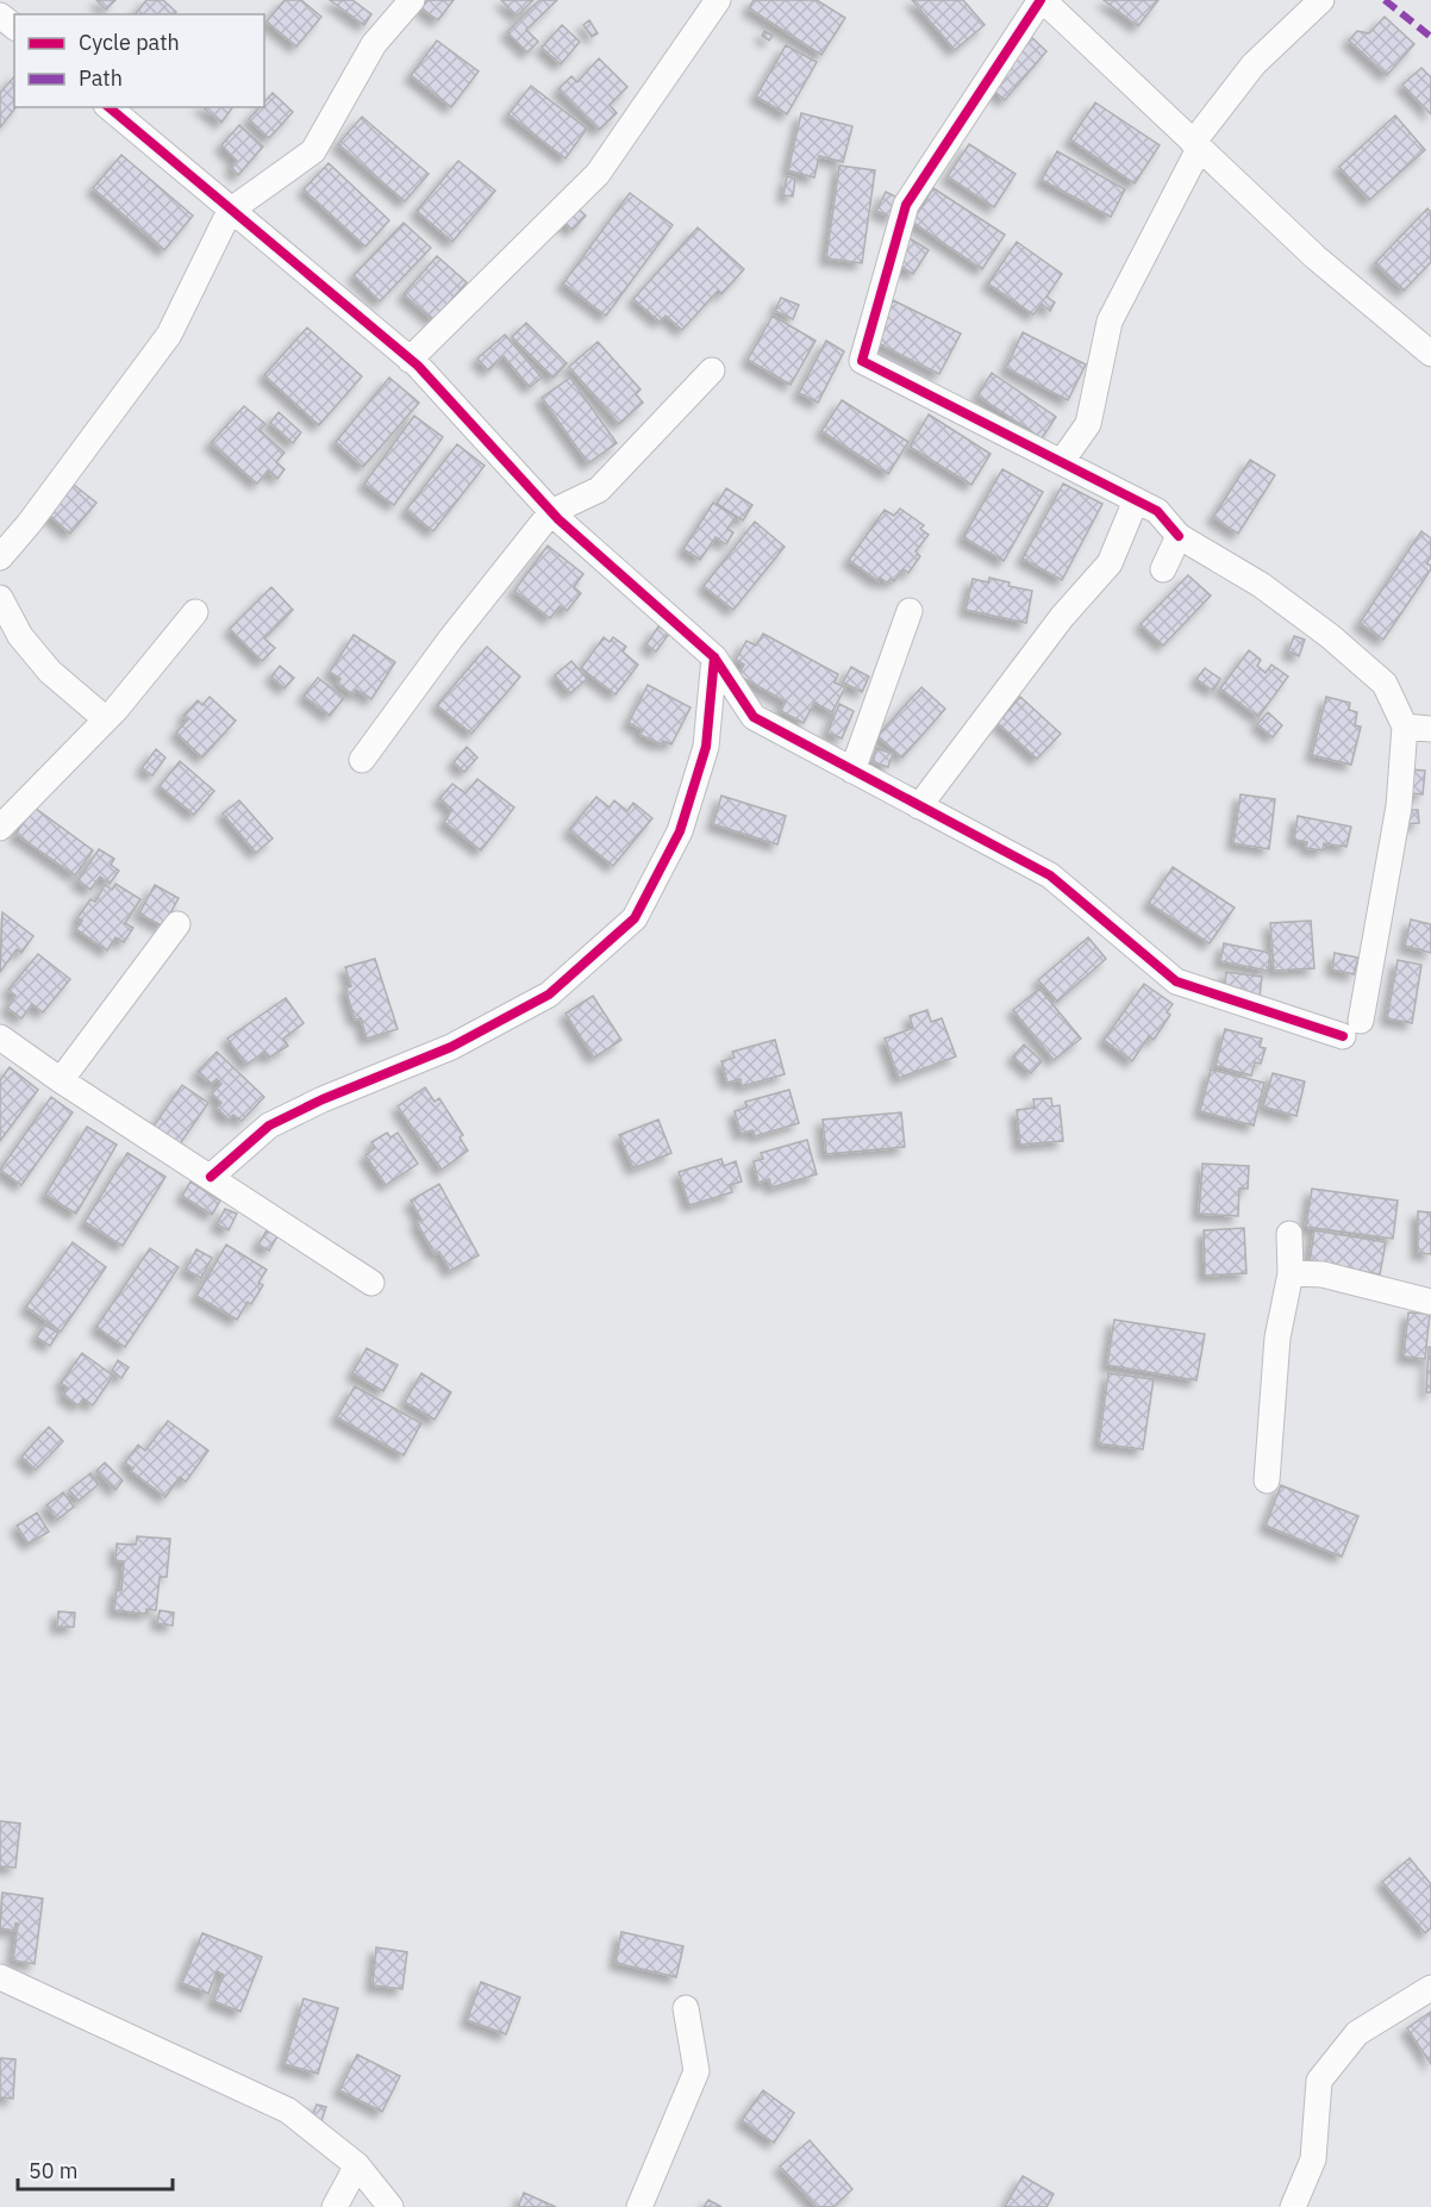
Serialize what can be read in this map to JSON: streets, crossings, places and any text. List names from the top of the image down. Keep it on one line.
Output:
{"legend":["Cycle path","Path"],"scale_bar":"50 m"}
